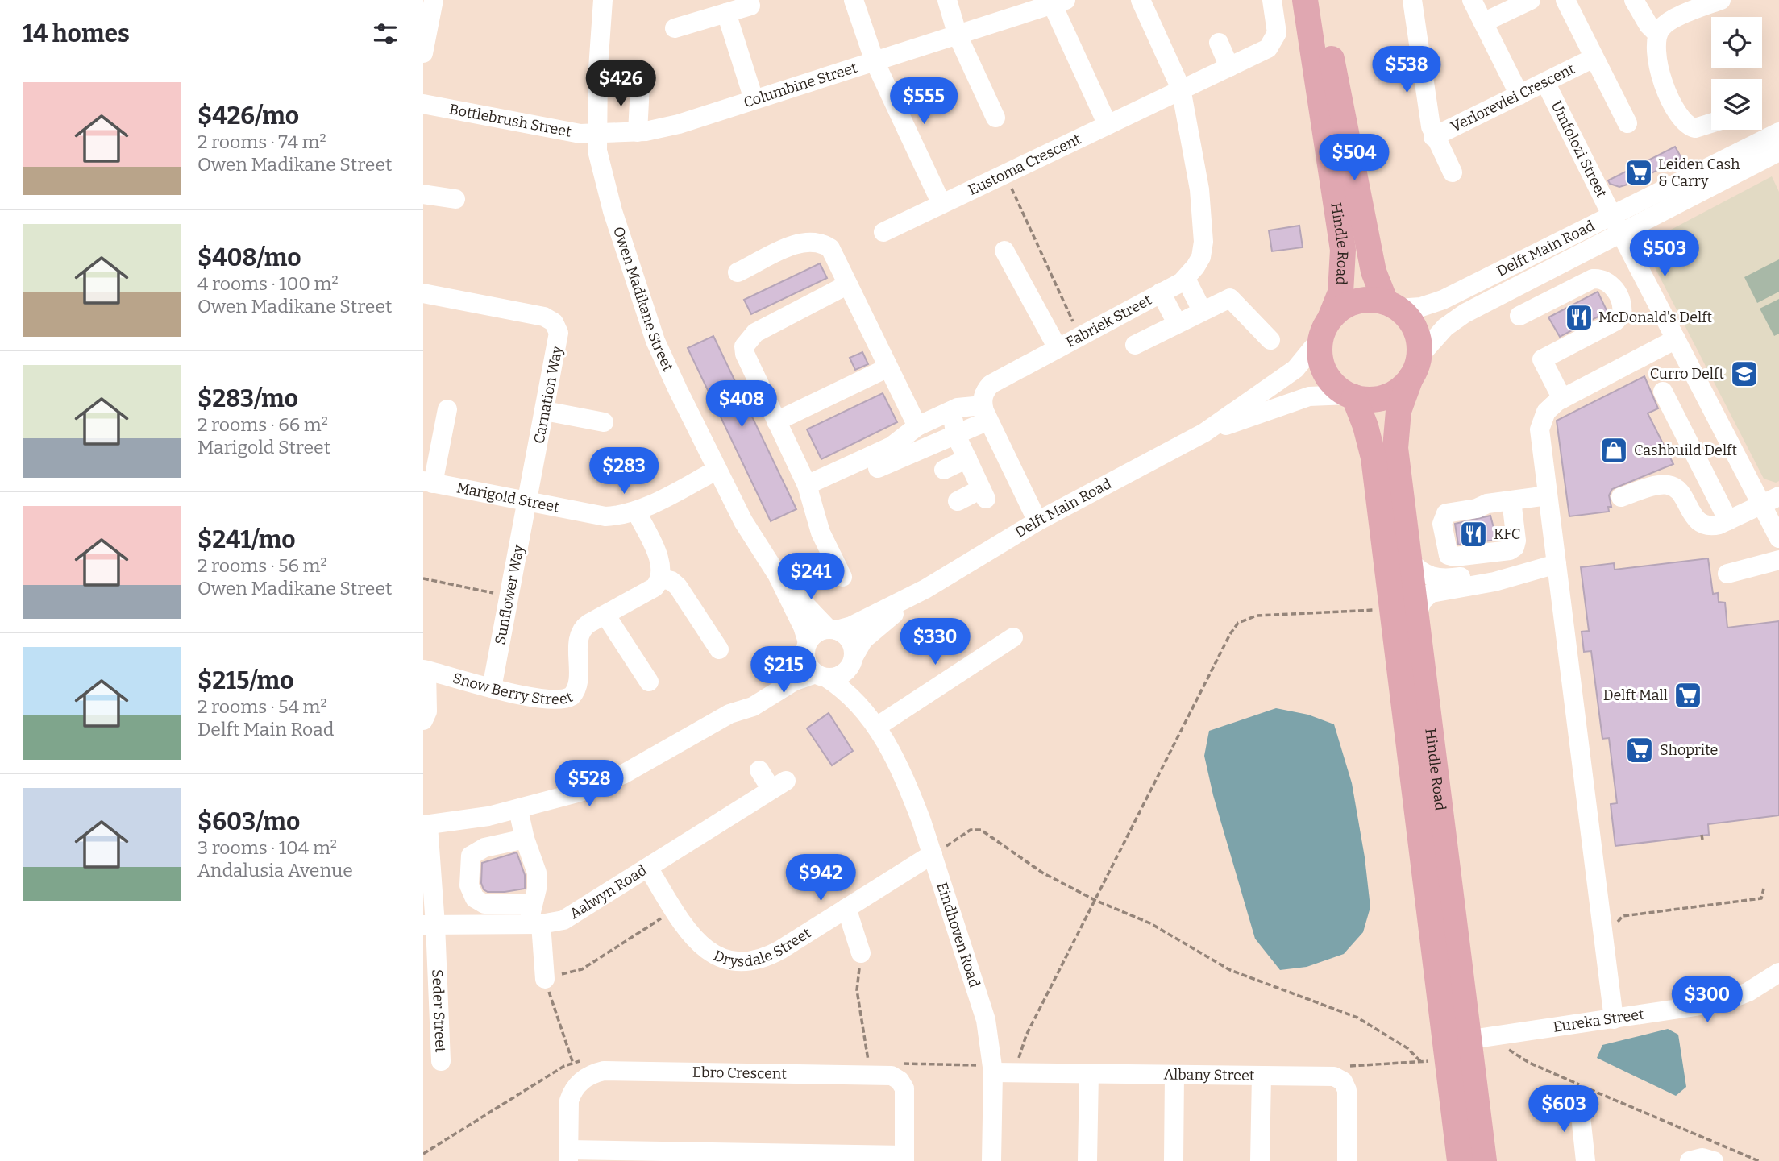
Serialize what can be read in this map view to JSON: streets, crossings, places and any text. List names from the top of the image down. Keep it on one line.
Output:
{"streets":{"main road":["Hindle Road"],"street":["Columbine Street","Verlorevlei Crescent","Bottlebrush Street","Umfolozi Street","Eustoma Crescent","Delft Main Road","Owen Madikane Street","Fabriek Street","Carnation Way","Marigold Street","Sunflower Way","Snow Berry Street","Aalwyn Road","Eindhoven Road","Drysdale Street","Seder Street","Eureka Street","Ebro Crescent","Albany Street"]},"crossings":[["Columbine Street","Bottlebrush Street"],["Columbine Street","Owen Madikane Street"],["Verlorevlei Crescent","Umfolozi Street"],["Bottlebrush Street","Owen Madikane Street"],["Umfolozi Street","Delft Main Road"],["Hindle Road","Delft Main Road"],["Hindle Road","Eureka Street"],["Delft Main Road","Owen Madikane Street"],["Delft Main Road","Eindhoven Road"],["Owen Madikane Street","Marigold Street"],["Owen Madikane Street","Eindhoven Road"],["Carnation Way","Marigold Street"],["Carnation Way","Sunflower Way"],["Marigold Street","Sunflower Way"],["Sunflower Way","Snow Berry Street"],["Aalwyn Road","Drysdale Street"],["Aalwyn Road","Seder Street"],["Eindhoven Road","Drysdale Street"],["Eindhoven Road","Albany Street"]],"places":{"supermarket":["Leiden Cash & Carry","Delft Mall","Shoprite"],"restaurant":["McDonald's Delft","KFC"],"school or university":["Curro Delft"],"shop":["Cashbuild Delft"]},"page":{"heading":"14 homes","price":["$538","$426","$555","$504","$503","$408","$283","$241","$330","$215","$528","$942","$300","$603"],"list":[{"name":"$426/mo","note":"2 rooms · 74 m² · Owen Madikane Street"},{"name":"$408/mo","note":"4 rooms · 100 m² · Owen Madikane Street"},{"name":"$283/mo","note":"2 rooms · 66 m² · Marigold Street"},{"name":"$241/mo","note":"2 rooms · 56 m² · Owen Madikane Street"},{"name":"$215/mo","note":"2 rooms · 54 m² · Delft Main Road"},{"name":"$603/mo","note":"3 rooms · 104 m² · Andalusia Avenue"}]}}
